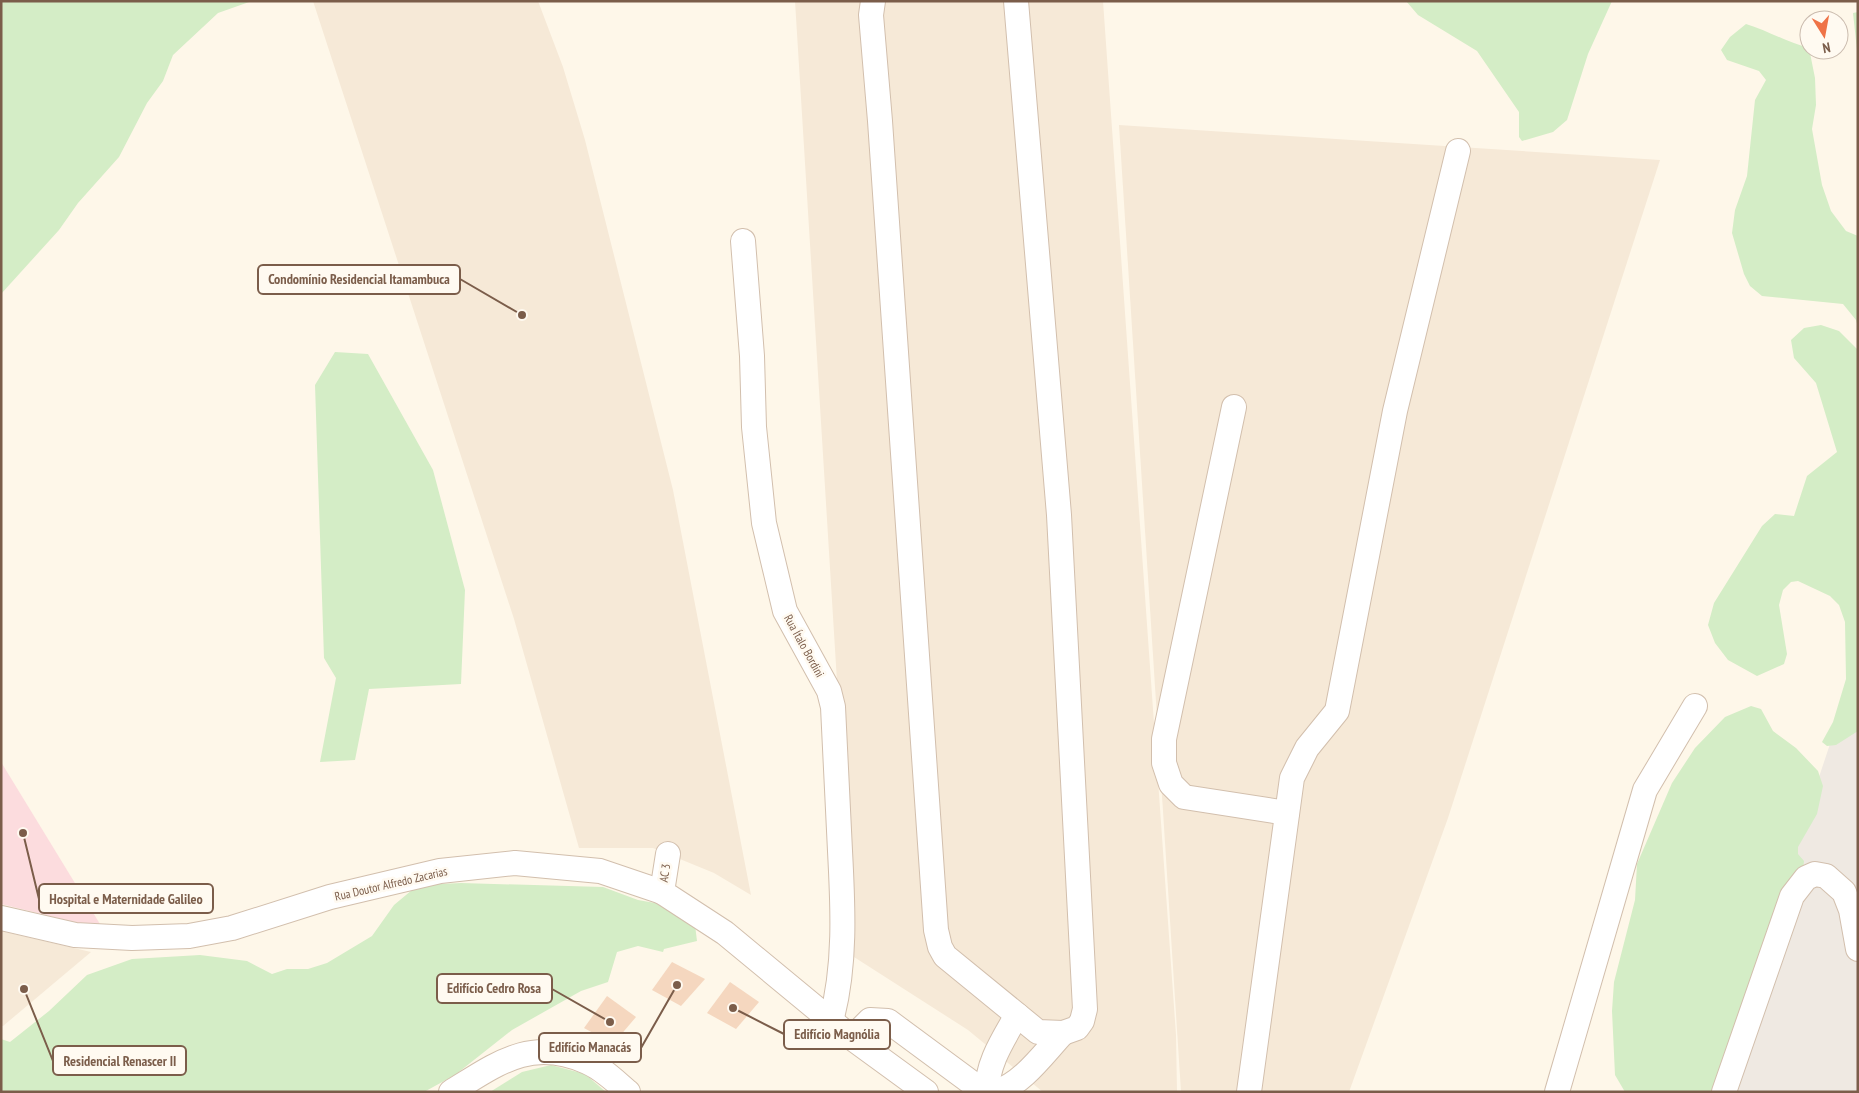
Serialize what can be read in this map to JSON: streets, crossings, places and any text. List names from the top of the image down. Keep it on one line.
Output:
{"streets":{"street":["Rua Ítalo Bordini","AC 3","Rua Doutor Alfredo Zacarias"]},"crossings":[["Rua Ítalo Bordini","Rua Doutor Alfredo Zacarias"],["AC 3","Rua Doutor Alfredo Zacarias"]],"places":["Condomínio Residencial Itamambuca","Hospital e Maternidade Galileo","Edifício Manacás","Residencial Renascer II","Edifício Magnólia","Edifício Cedro Rosa"],"north":"bottom"}
